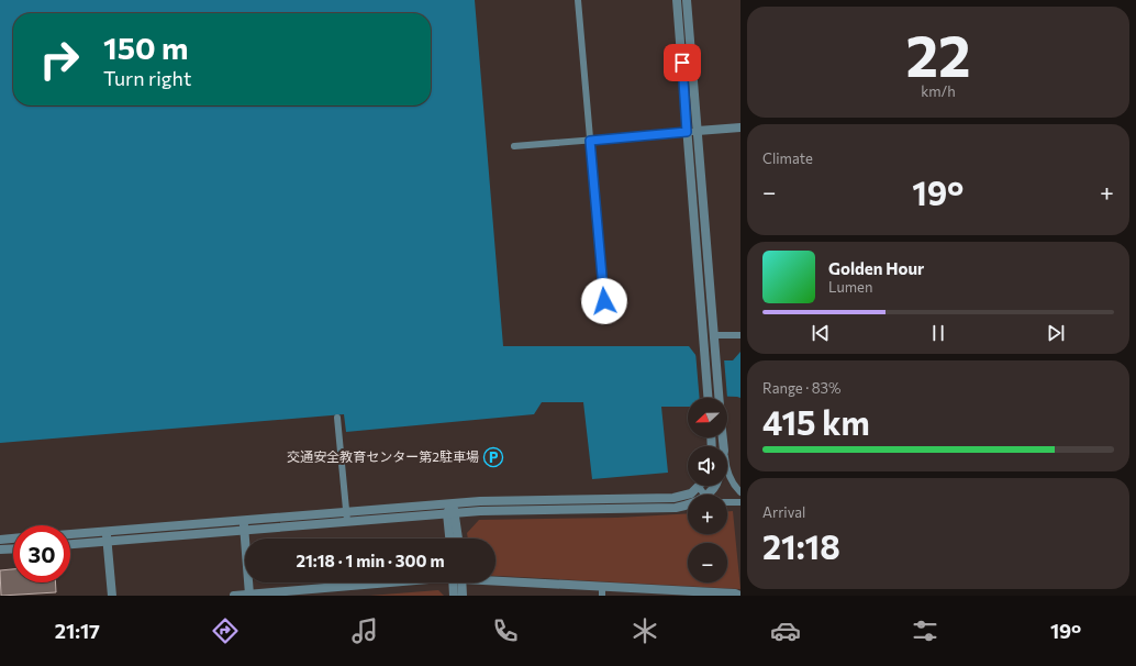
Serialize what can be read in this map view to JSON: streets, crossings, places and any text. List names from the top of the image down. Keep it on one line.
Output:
{"places":{"parking":["交通安全教育センター第2駐車場"]},"north":"left","page":{"tile":[["22","km/h"],"Climate",["Range · 83%","415 km"],["Arrival","21:18"]],"turn":["150 m","Turn right"],"heat":["−","19°","+"],"song":["Golden Hour","Lumen"],"map_buttons":["+","−"],"limit":"30","trip":"21:18 · 1 min · 300 m","tabs":["21:17","19°"]}}
